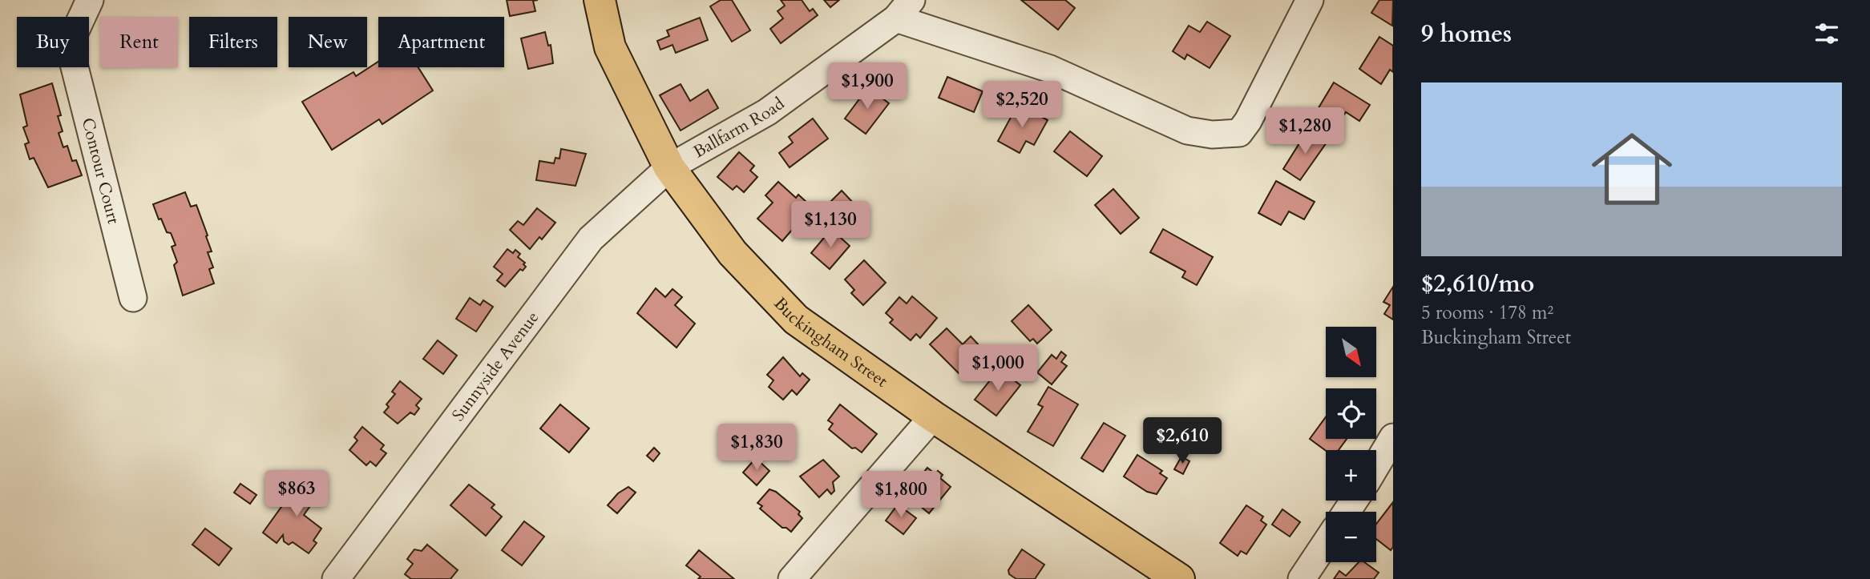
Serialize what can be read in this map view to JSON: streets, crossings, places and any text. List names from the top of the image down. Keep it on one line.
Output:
{"streets":{"main road":["Buckingham Street"],"street":["Ballfarm Road","Contour Court","Sunnyside Avenue"]},"crossings":[["Ballfarm Road","Buckingham Street"],["Ballfarm Road","Sunnyside Avenue"],["Buckingham Street","Sunnyside Avenue"]],"north":"bottom right","page":{"heading":"9 homes","chip":["Buy","Rent","Filters","New","Apartment"],"price":["$1,900","$2,520","$1,280","$1,130","$1,000","$2,610","$1,830","$863","$1,800"],"list":[{"name":"$2,610/mo","note":"5 rooms · 178 m² · Buckingham Street"}],"map_buttons":["+","−"]}}
